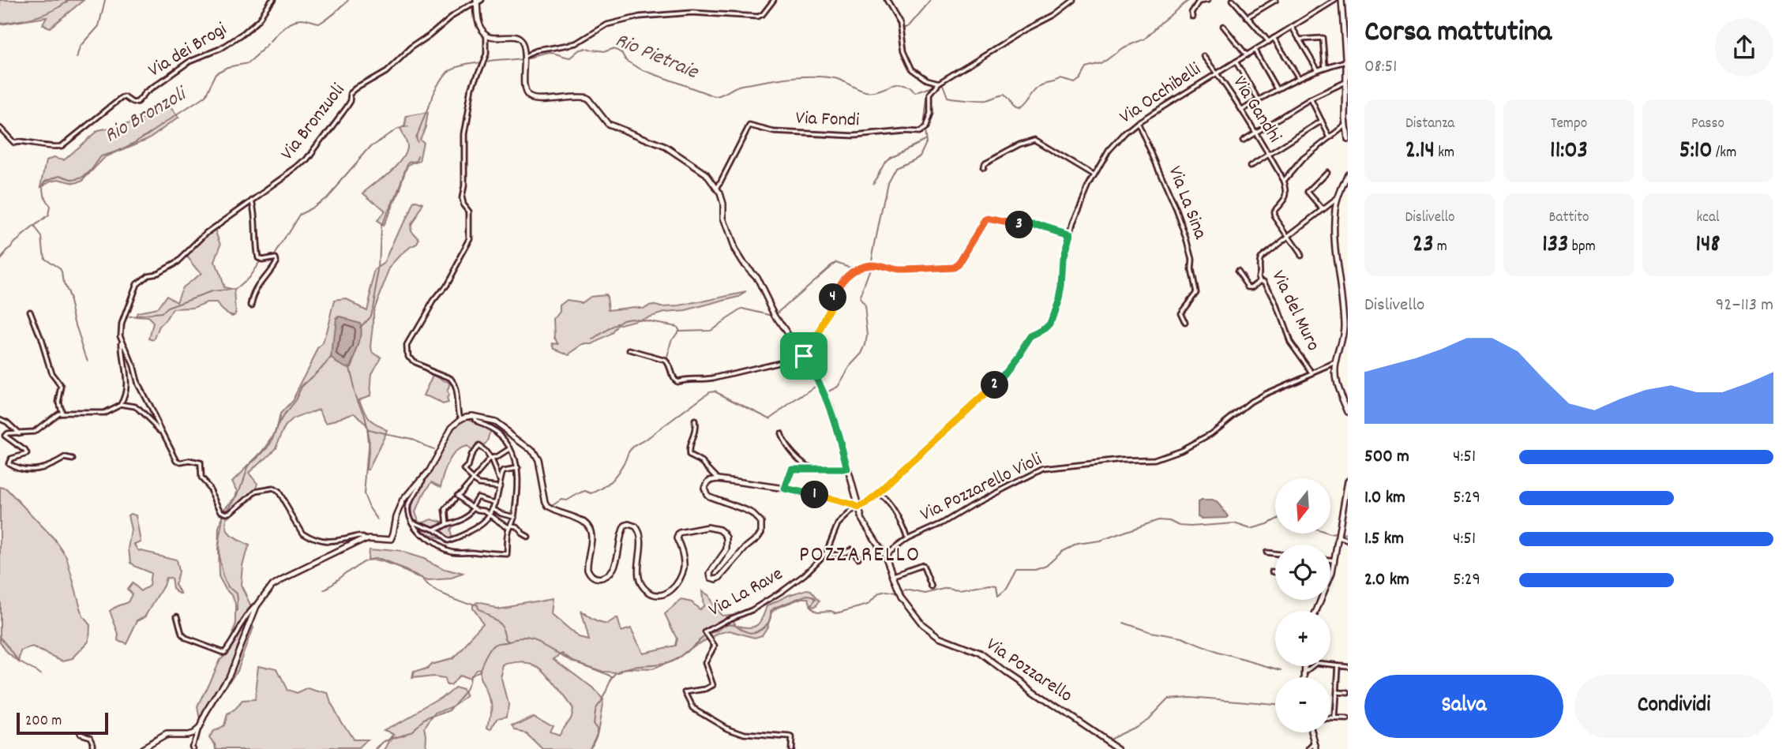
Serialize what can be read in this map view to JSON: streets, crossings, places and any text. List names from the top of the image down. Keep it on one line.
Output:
{"streets":{"street":["Via dei Brogi","Via Occhibelli","Via Gandhi","Via Fondi","Via Bronzuoli","Via La Sina","Via del Muro","Via Pozzarello Violi","Via La Rave","Via Pozzarello"]},"crossings":[["Via Occhibelli","Via Gandhi"],["Via Occhibelli","Via La Sina"],["Via Occhibelli","Via La Rave"],["Via del Muro","Via Pozzarello Violi"]],"districts":["POZZARELLO"],"water":["Rio Pietraie","Rio Bronzoli"],"scale_bar":"200 m","north":"bottom","page":{"heading":["Corsa mattutina","08:51"],"stats":[["Distanza","2.14 km"],["Tempo","11:03"],["Passo","5:10 /km"],["Dislivello","23 m"],["Battito","133 bpm"],["kcal","148"]],"pins":["3","4","2","1"],"chart":["Dislivello","92–113 m"],"list":[{"name":"500 m","note":"4:51"},{"name":"1.0 km","note":"5:29"},{"name":"1.5 km","note":"4:51"},{"name":"2.0 km","note":"5:29"}],"map_buttons":["+","−"],"buttons":["Salva","Condividi"],"scale":"200 m"}}
